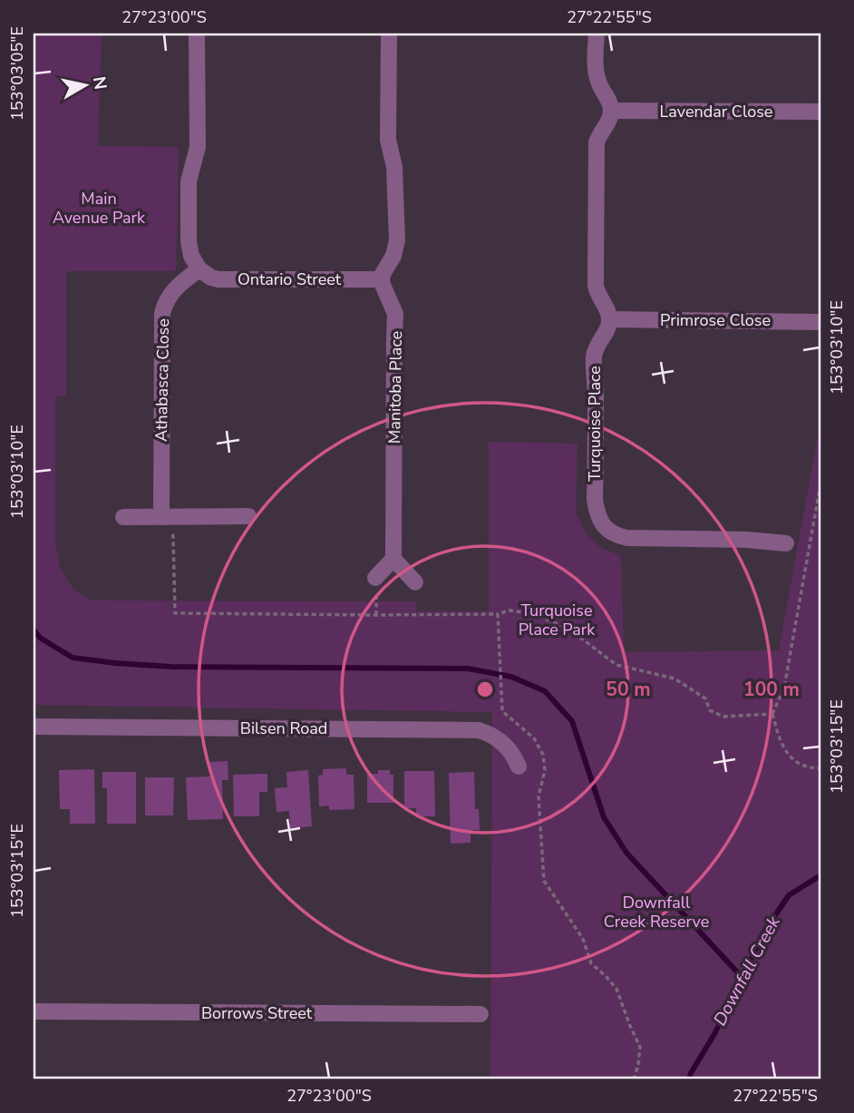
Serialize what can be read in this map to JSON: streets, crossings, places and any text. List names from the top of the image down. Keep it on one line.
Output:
{"streets":{"street":["Lavendar Close","Ontario Street","Primrose Close","Athabasca Close","Manitoba Place","Turquoise Place","Bilsen Road","Borrows Street"]},"crossings":[["Ontario Street","Athabasca Close"],["Ontario Street","Manitoba Place"],["Primrose Close","Turquoise Place"]],"water":["Downfall Creek"],"parks":["Main Avenue Park","Turquoise Place Park","Downfall Creek Reserve"],"north":"right","coordinates":["27°23'00\"S","27°22'55\"S","153°03'05\"E","153°03'10\"E","153°03'15\"E"],"rings":["50 m","100 m"]}
